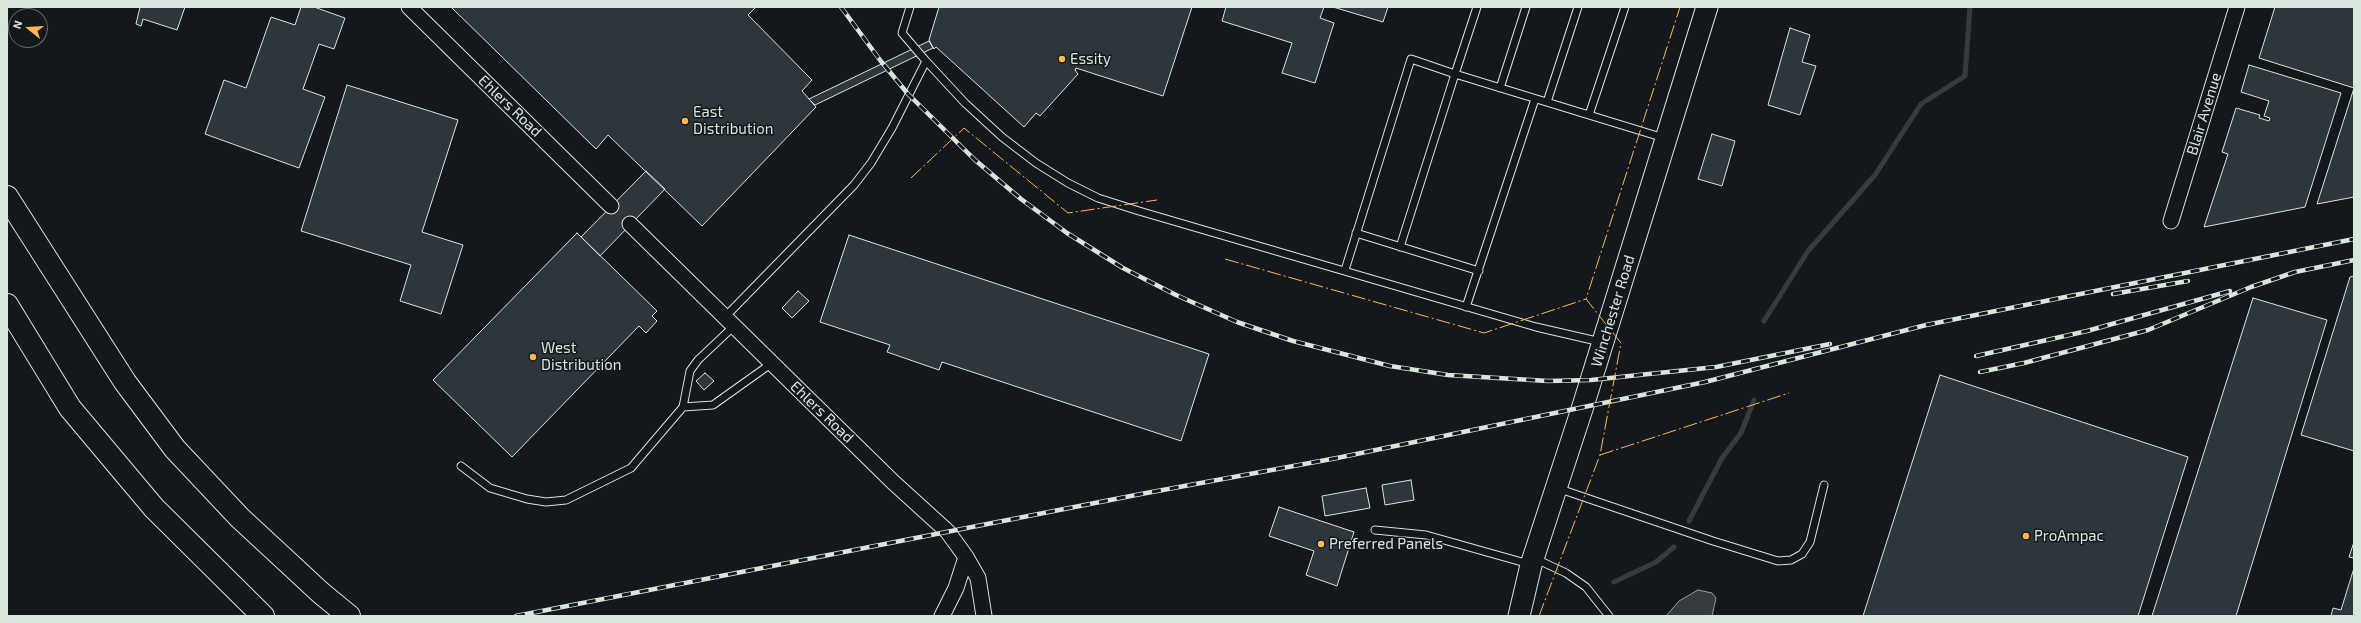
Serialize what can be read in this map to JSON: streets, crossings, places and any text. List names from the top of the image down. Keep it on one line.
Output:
{"streets":{"main road":["Winchester Road"],"street":["Ehlers Road","Blair Avenue"]},"places":["Essity","East Distribution","West Distribution","ProAmpac","Preferred Panels"],"north":"left"}
